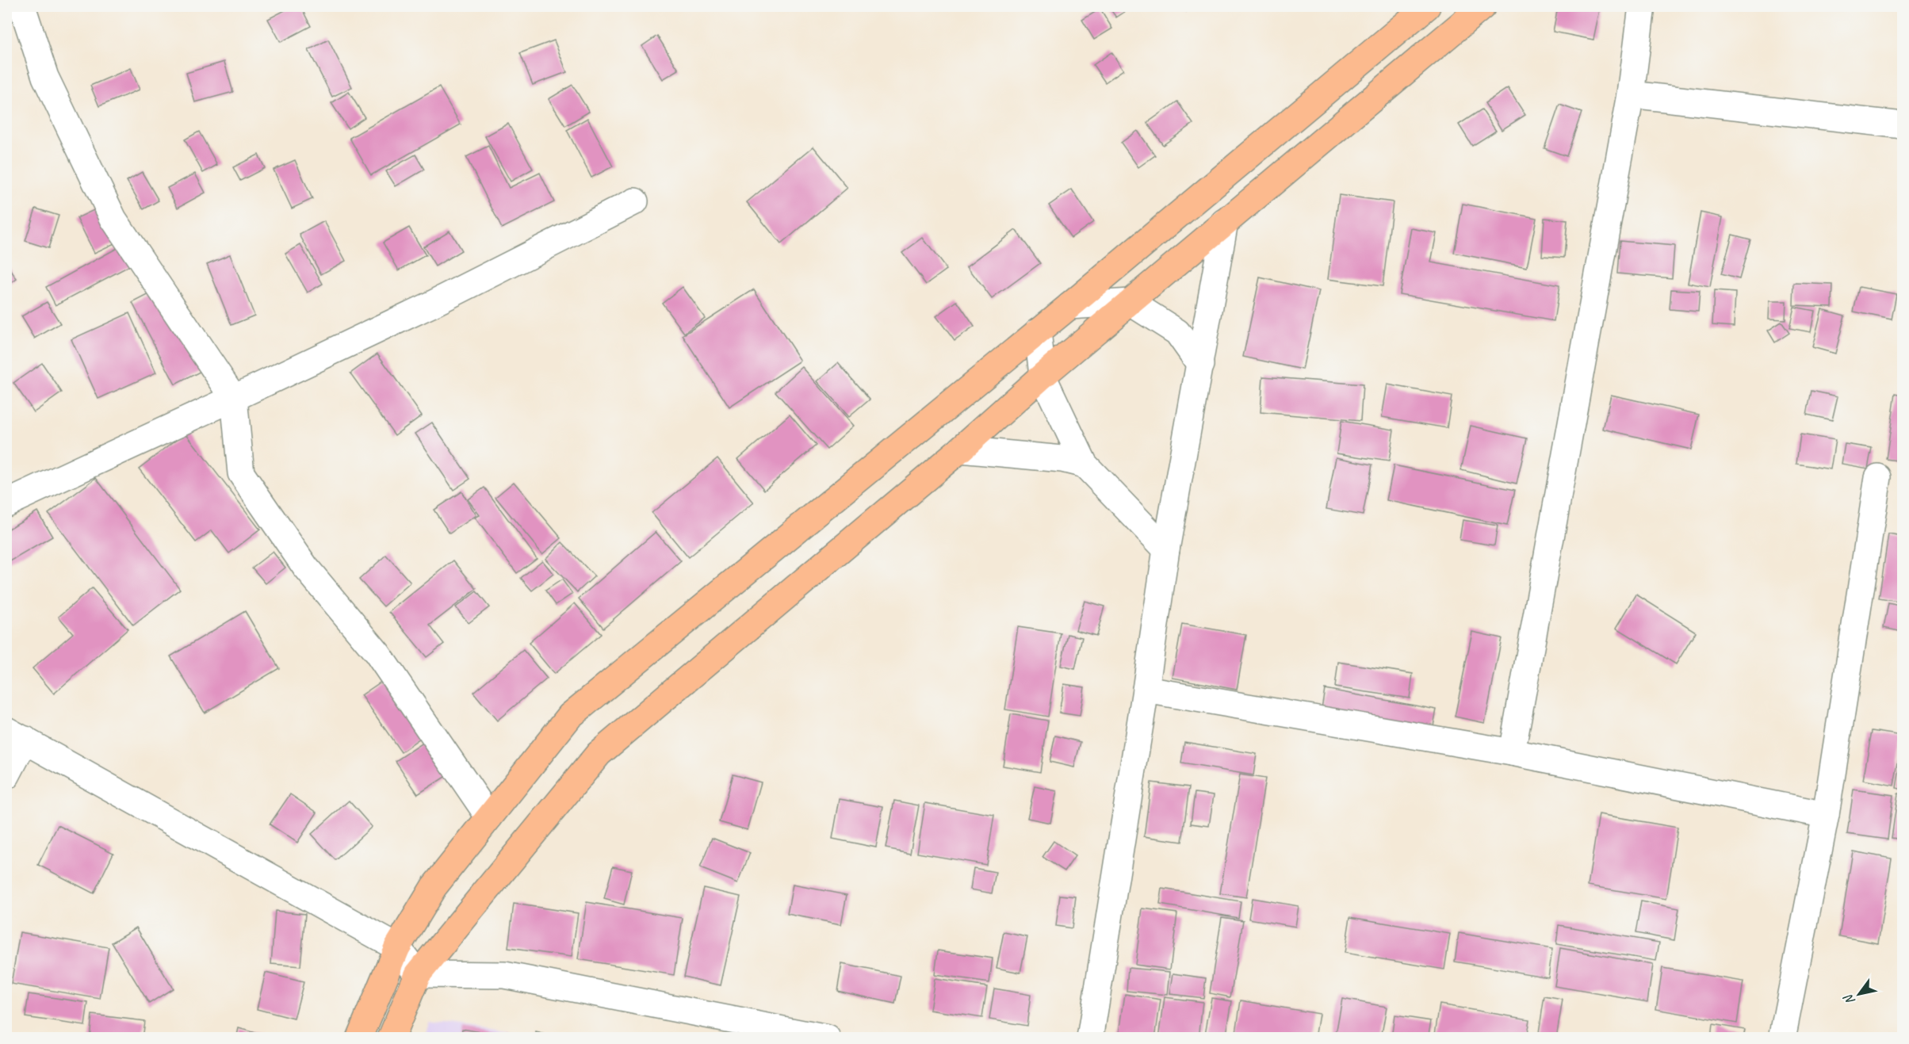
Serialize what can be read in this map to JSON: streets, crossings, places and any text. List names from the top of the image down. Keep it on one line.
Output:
{"north":"bottom left"}
